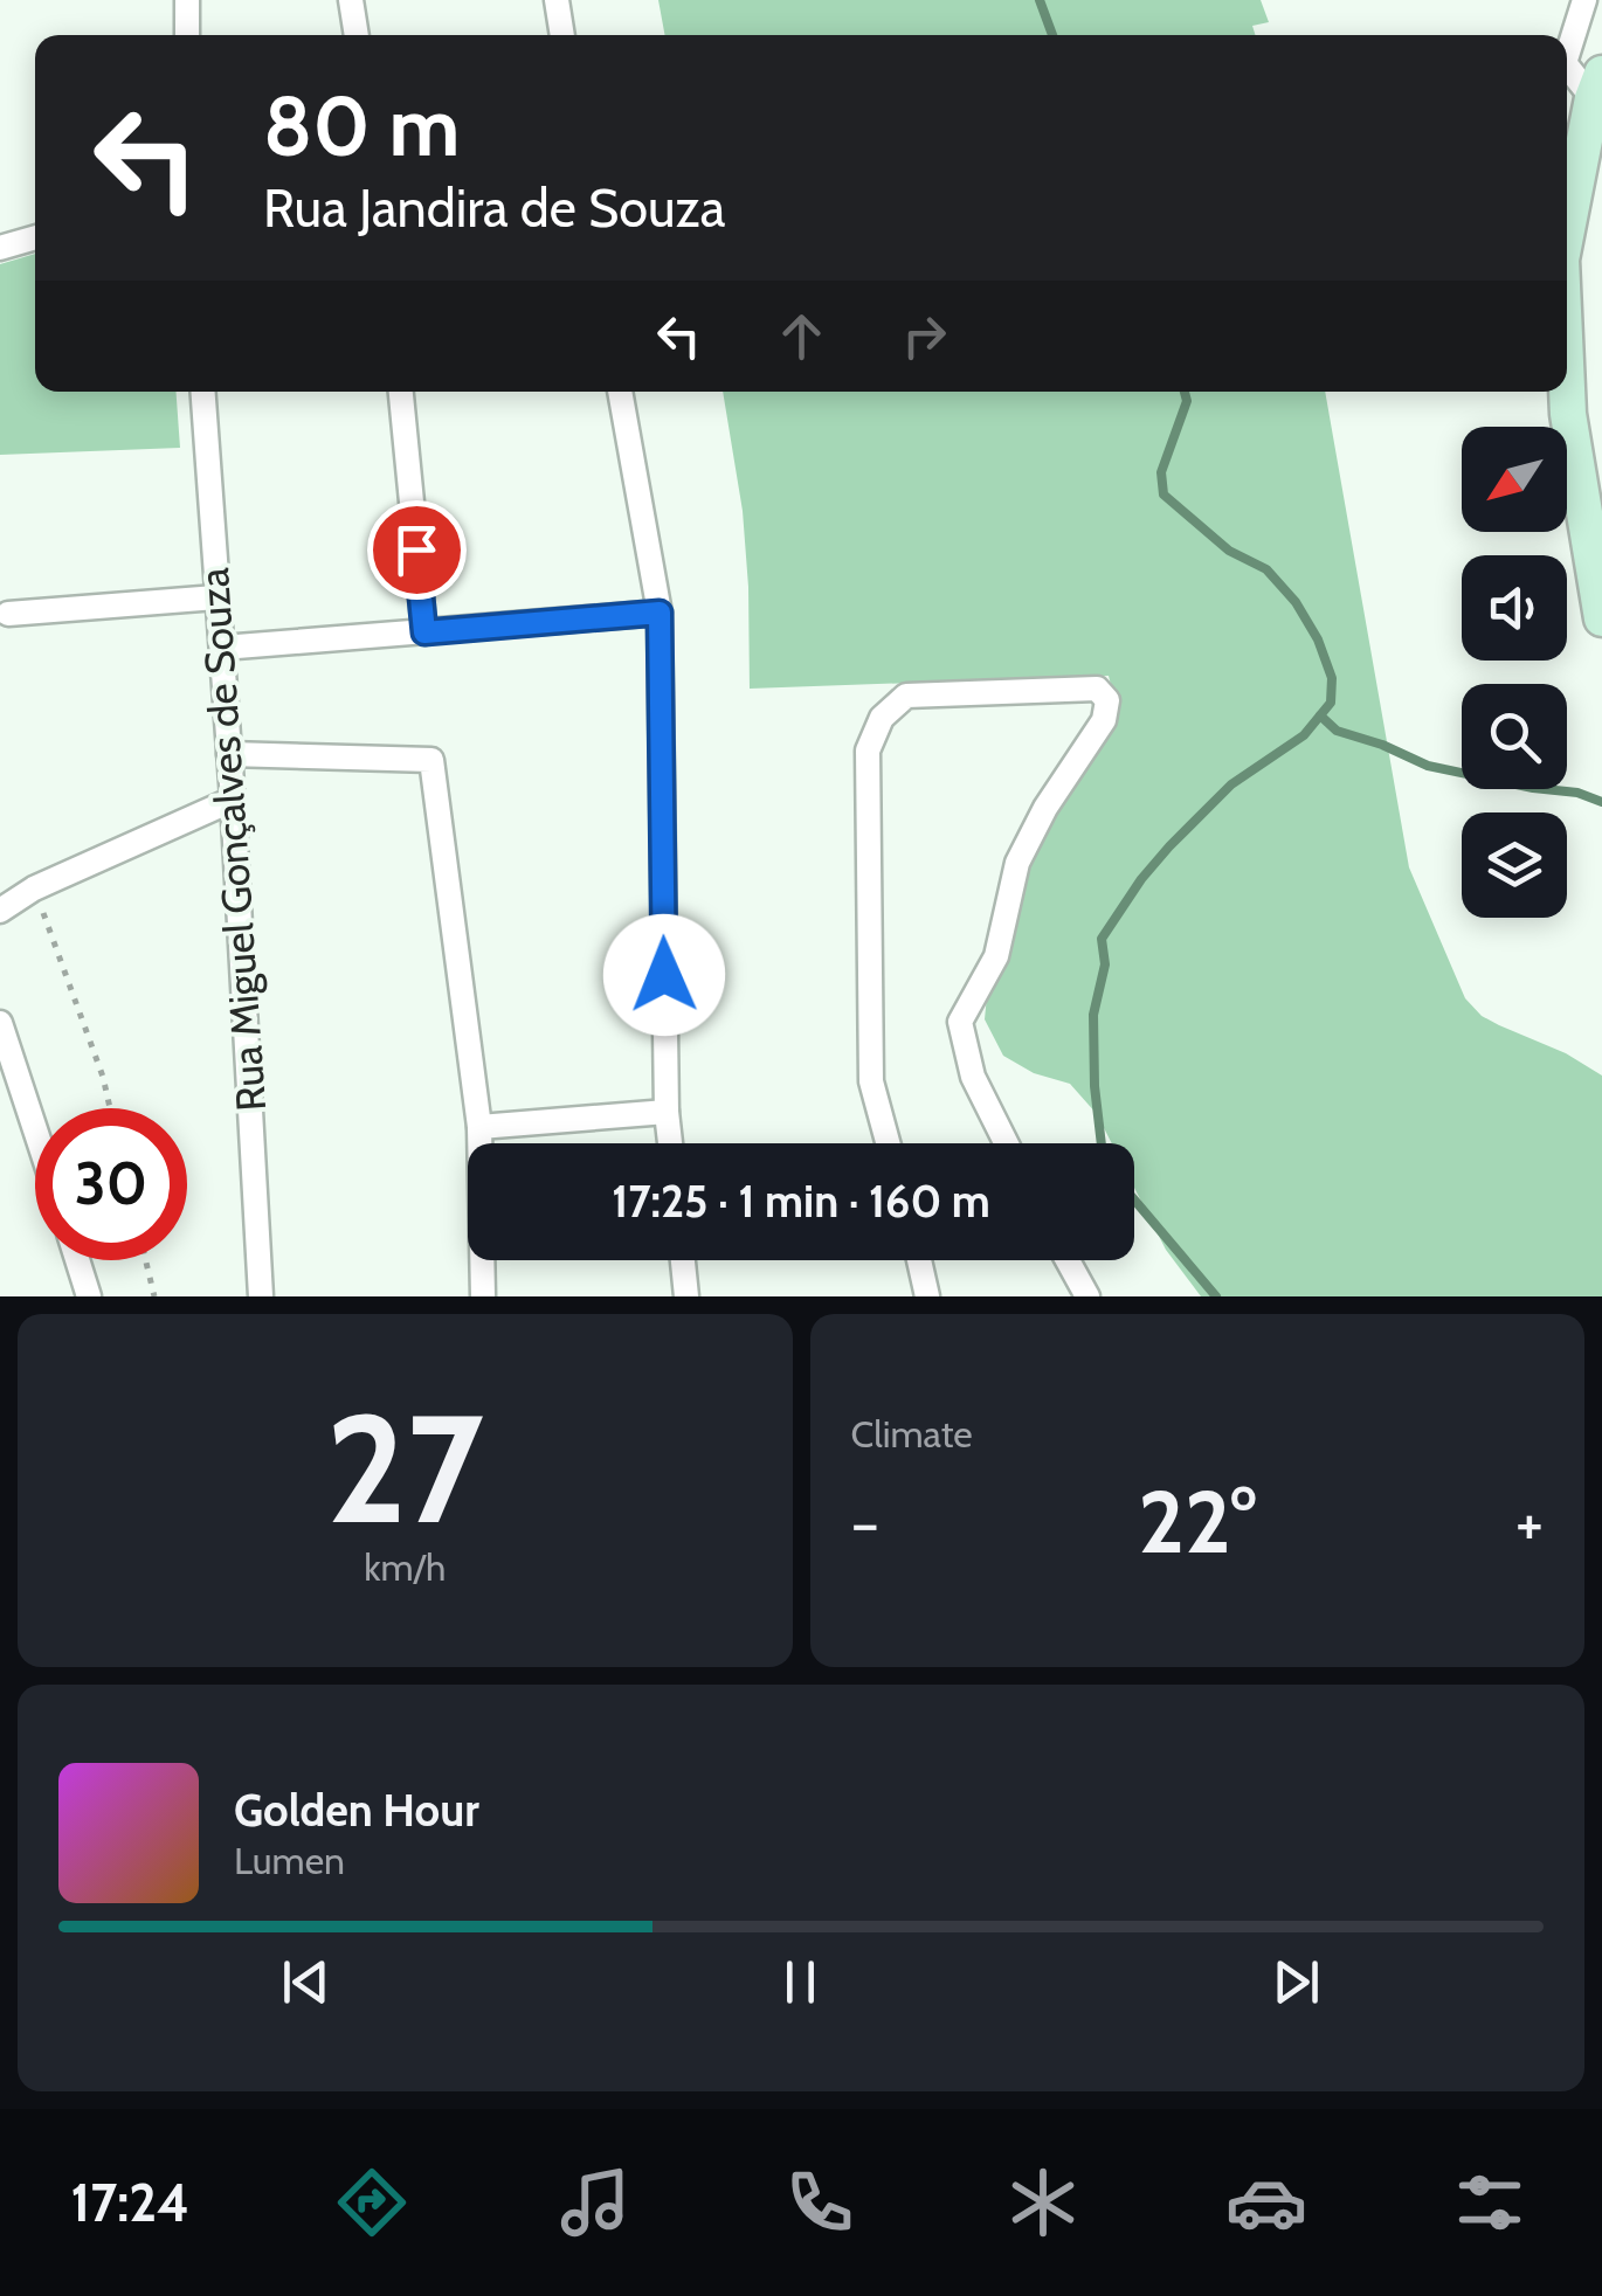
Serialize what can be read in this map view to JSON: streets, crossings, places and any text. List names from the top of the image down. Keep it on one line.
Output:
{"streets":{"street":["Rua Miguel Gonçalves de Souza"]},"north":"bottom left","page":{"turn":["80 m","Rua Jandira de Souza"],"limit":"30","trip":"17:25 · 1 min · 160 m","tile":[["27","km/h"],"Climate"],"heat":["−","22°","+"],"song":["Golden Hour","Lumen"],"tabs":"17:24"}}
